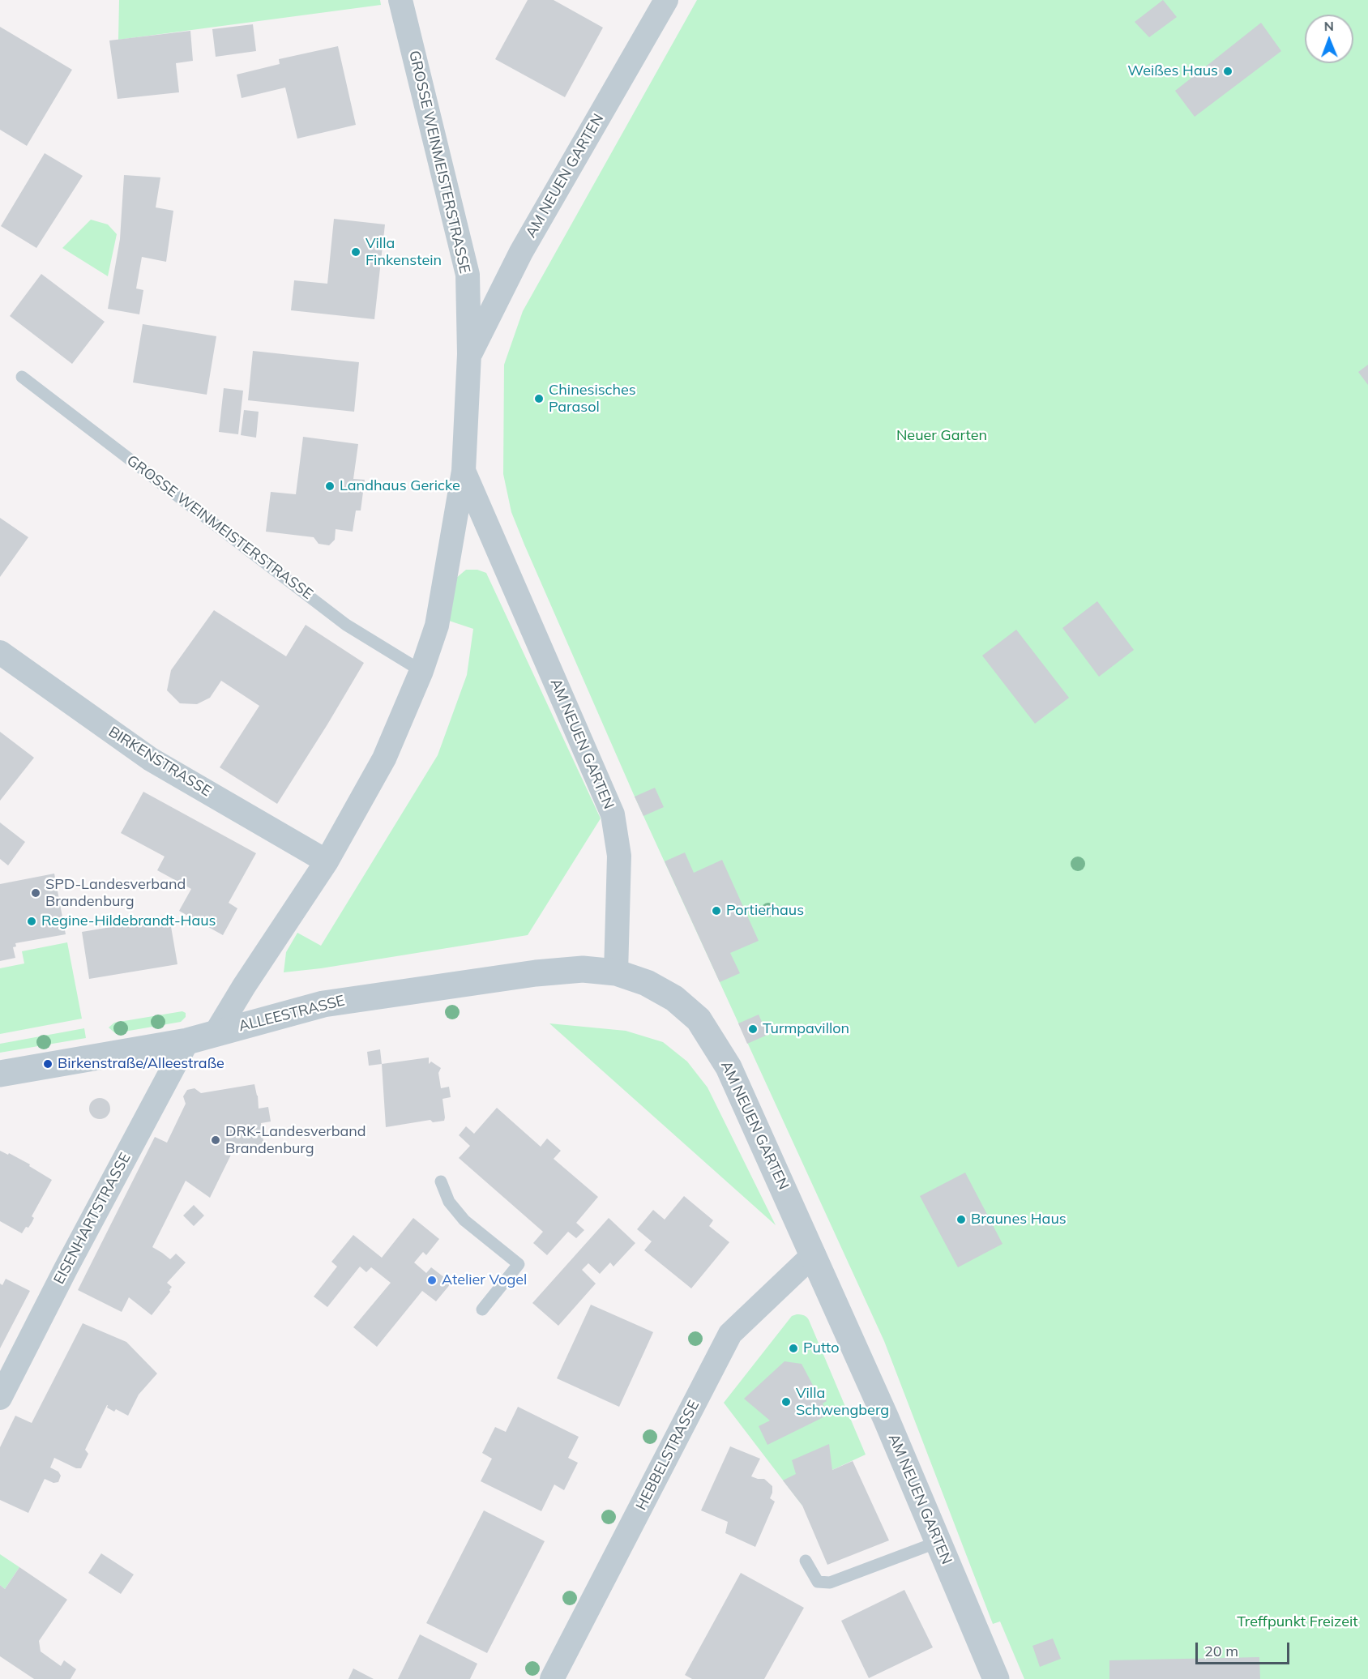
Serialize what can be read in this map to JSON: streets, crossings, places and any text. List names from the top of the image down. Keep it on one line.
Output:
{"streets":{"street":["GROSSE WEINMEISTERSTRASSE","AM NEUEN GARTEN","BIRKENSTRASSE","ALLEESTRASSE","EISENHARTSTRASSE","HEBBELSTRASSE"]},"crossings":[["GROSSE WEINMEISTERSTRASSE","AM NEUEN GARTEN"],["GROSSE WEINMEISTERSTRASSE","BIRKENSTRASSE"],["GROSSE WEINMEISTERSTRASSE","ALLEESTRASSE"],["AM NEUEN GARTEN","ALLEESTRASSE"],["AM NEUEN GARTEN","HEBBELSTRASSE"],["ALLEESTRASSE","EISENHARTSTRASSE"]],"parks":["Neuer Garten","Treffpunkt Freizeit"],"places":["Weißes Haus","Villa Finkenstein","Chinesisches Parasol","Landhaus Gericke","SPD-Landesverband Brandenburg","Portierhaus","Regine-Hildebrandt-Haus","Turmpavillon","Birkenstraße/Alleestraße","DRK-Landesverband Brandenburg","Braunes Haus","Atelier Vogel","Putto","Villa Schwengberg"],"scale_bar":"20 m","north":"top"}
